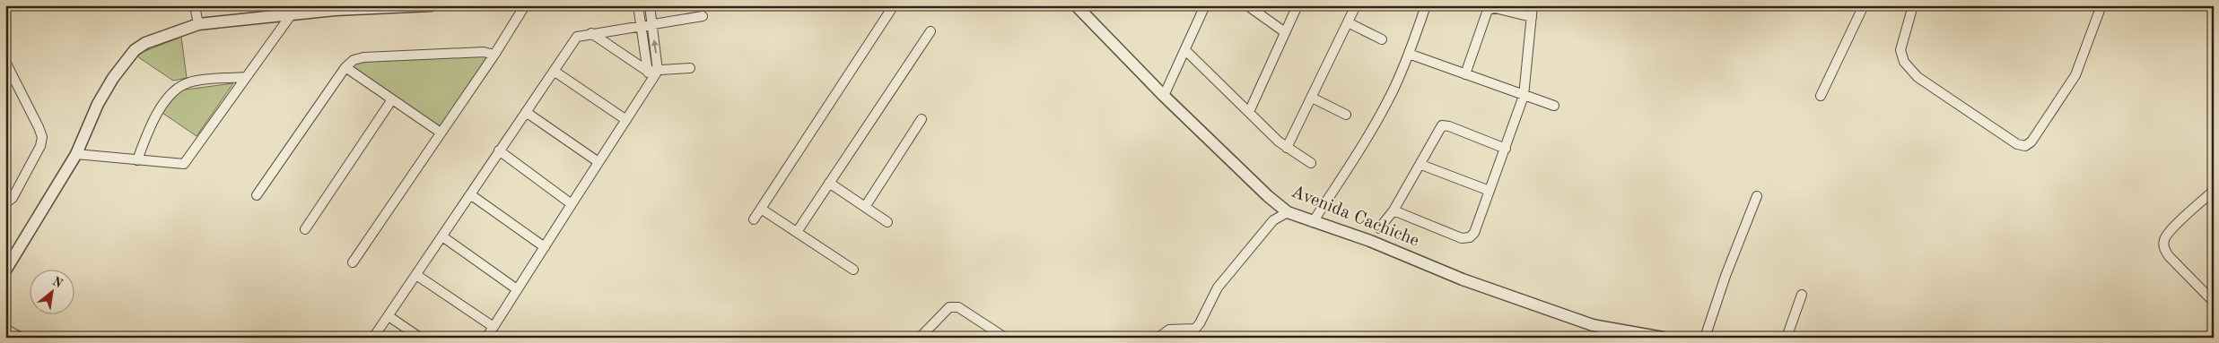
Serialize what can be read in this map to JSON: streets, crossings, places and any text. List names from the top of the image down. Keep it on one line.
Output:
{"streets":{"street":["Avenida Cachiche"]},"north":"top right"}
